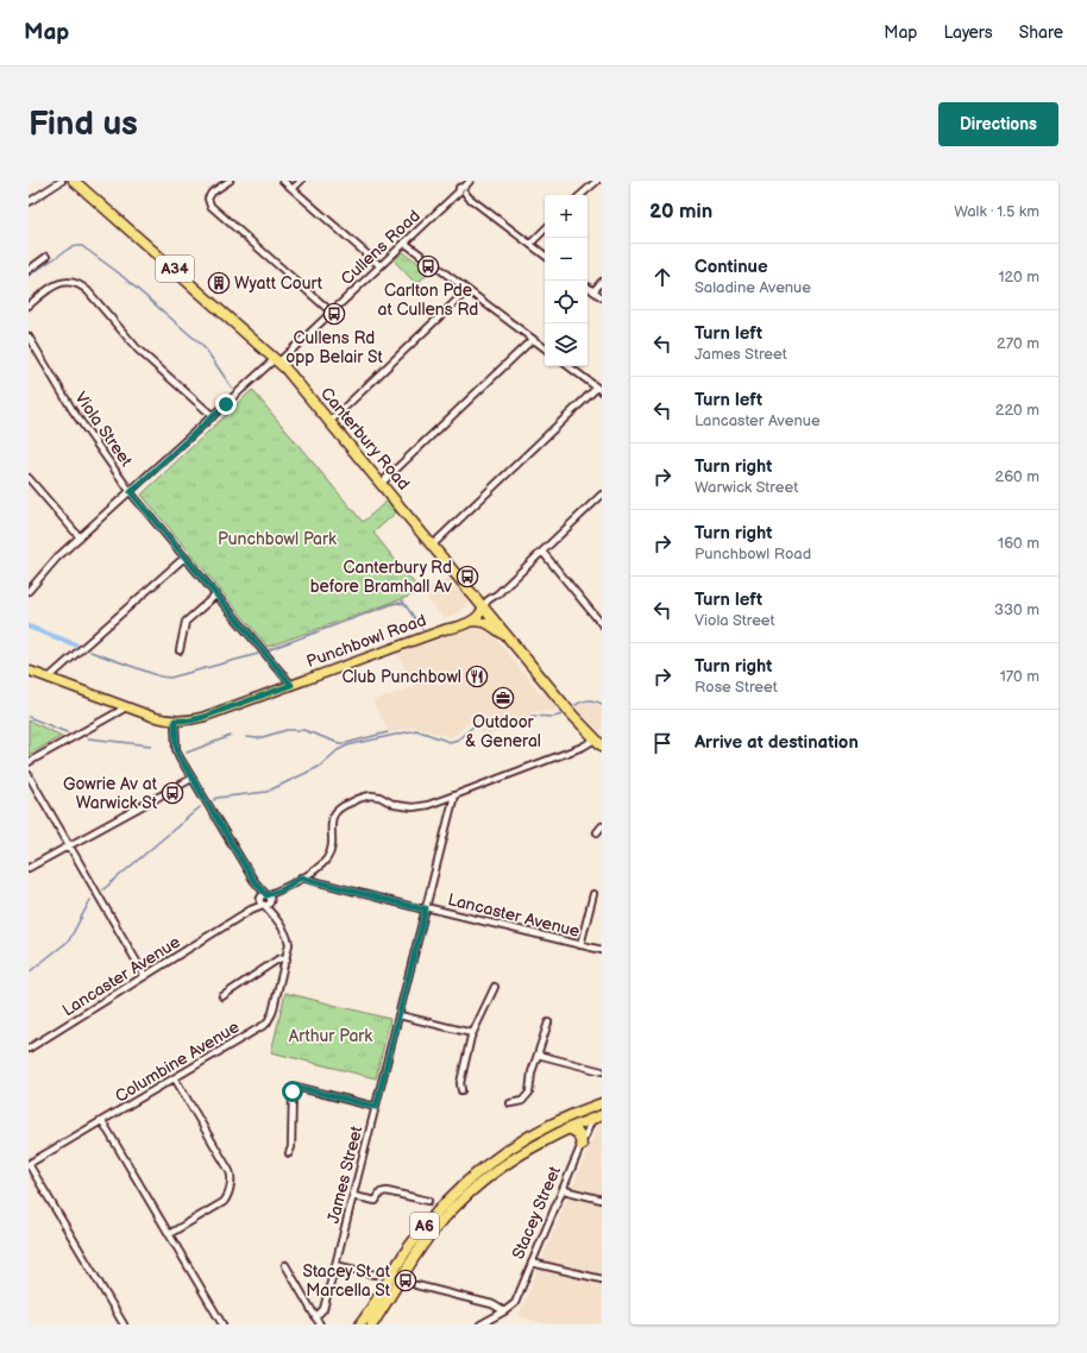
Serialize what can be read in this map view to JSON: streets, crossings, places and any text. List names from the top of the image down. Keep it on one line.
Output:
{"streets":{"highway":["A34","Canterbury Road","Stacey Street","A6"],"main road":["Punchbowl Road"],"street":["Cullens Road","Viola Street","Lancaster Avenue","Columbine Avenue","James Street"]},"crossings":[["Cullens Road","Viola Street"],["Cullens Road","Canterbury Road"],["Viola Street","Punchbowl Road"],["Canterbury Road","Punchbowl Road"],["Lancaster Avenue","James Street"],["Stacey Street","A6"]],"parks":["Punchbowl Park","Arthur Park"],"places":{"bus stop":["Carlton Pde at Cullens Rd","Cullens Rd opp Belair St","Canterbury Rd before Bramhall Av","Gowrie Av at Warwick St","Stacey St at Marcella St"],"building":["Wyatt Court"],"restaurant":["Club Punchbowl"],"office":["Outdoor & General"]},"page":{"header":"Map","nav":["Map","Layers","Share"],"buttons":"Directions","title":"Find us","heading":["20 min","Walk · 1.5 km"],"map_buttons":["+","−"],"list":[["Continue","Saladine Avenue","120 m"],["Turn left","James Street","270 m"],["Turn left","Lancaster Avenue","220 m"],["Turn right","Warwick Street","260 m"],["Turn right","Punchbowl Road","160 m"],["Turn left","Viola Street","330 m"],["Turn right","Rose Street","170 m"],"Arrive at destination"]}}
